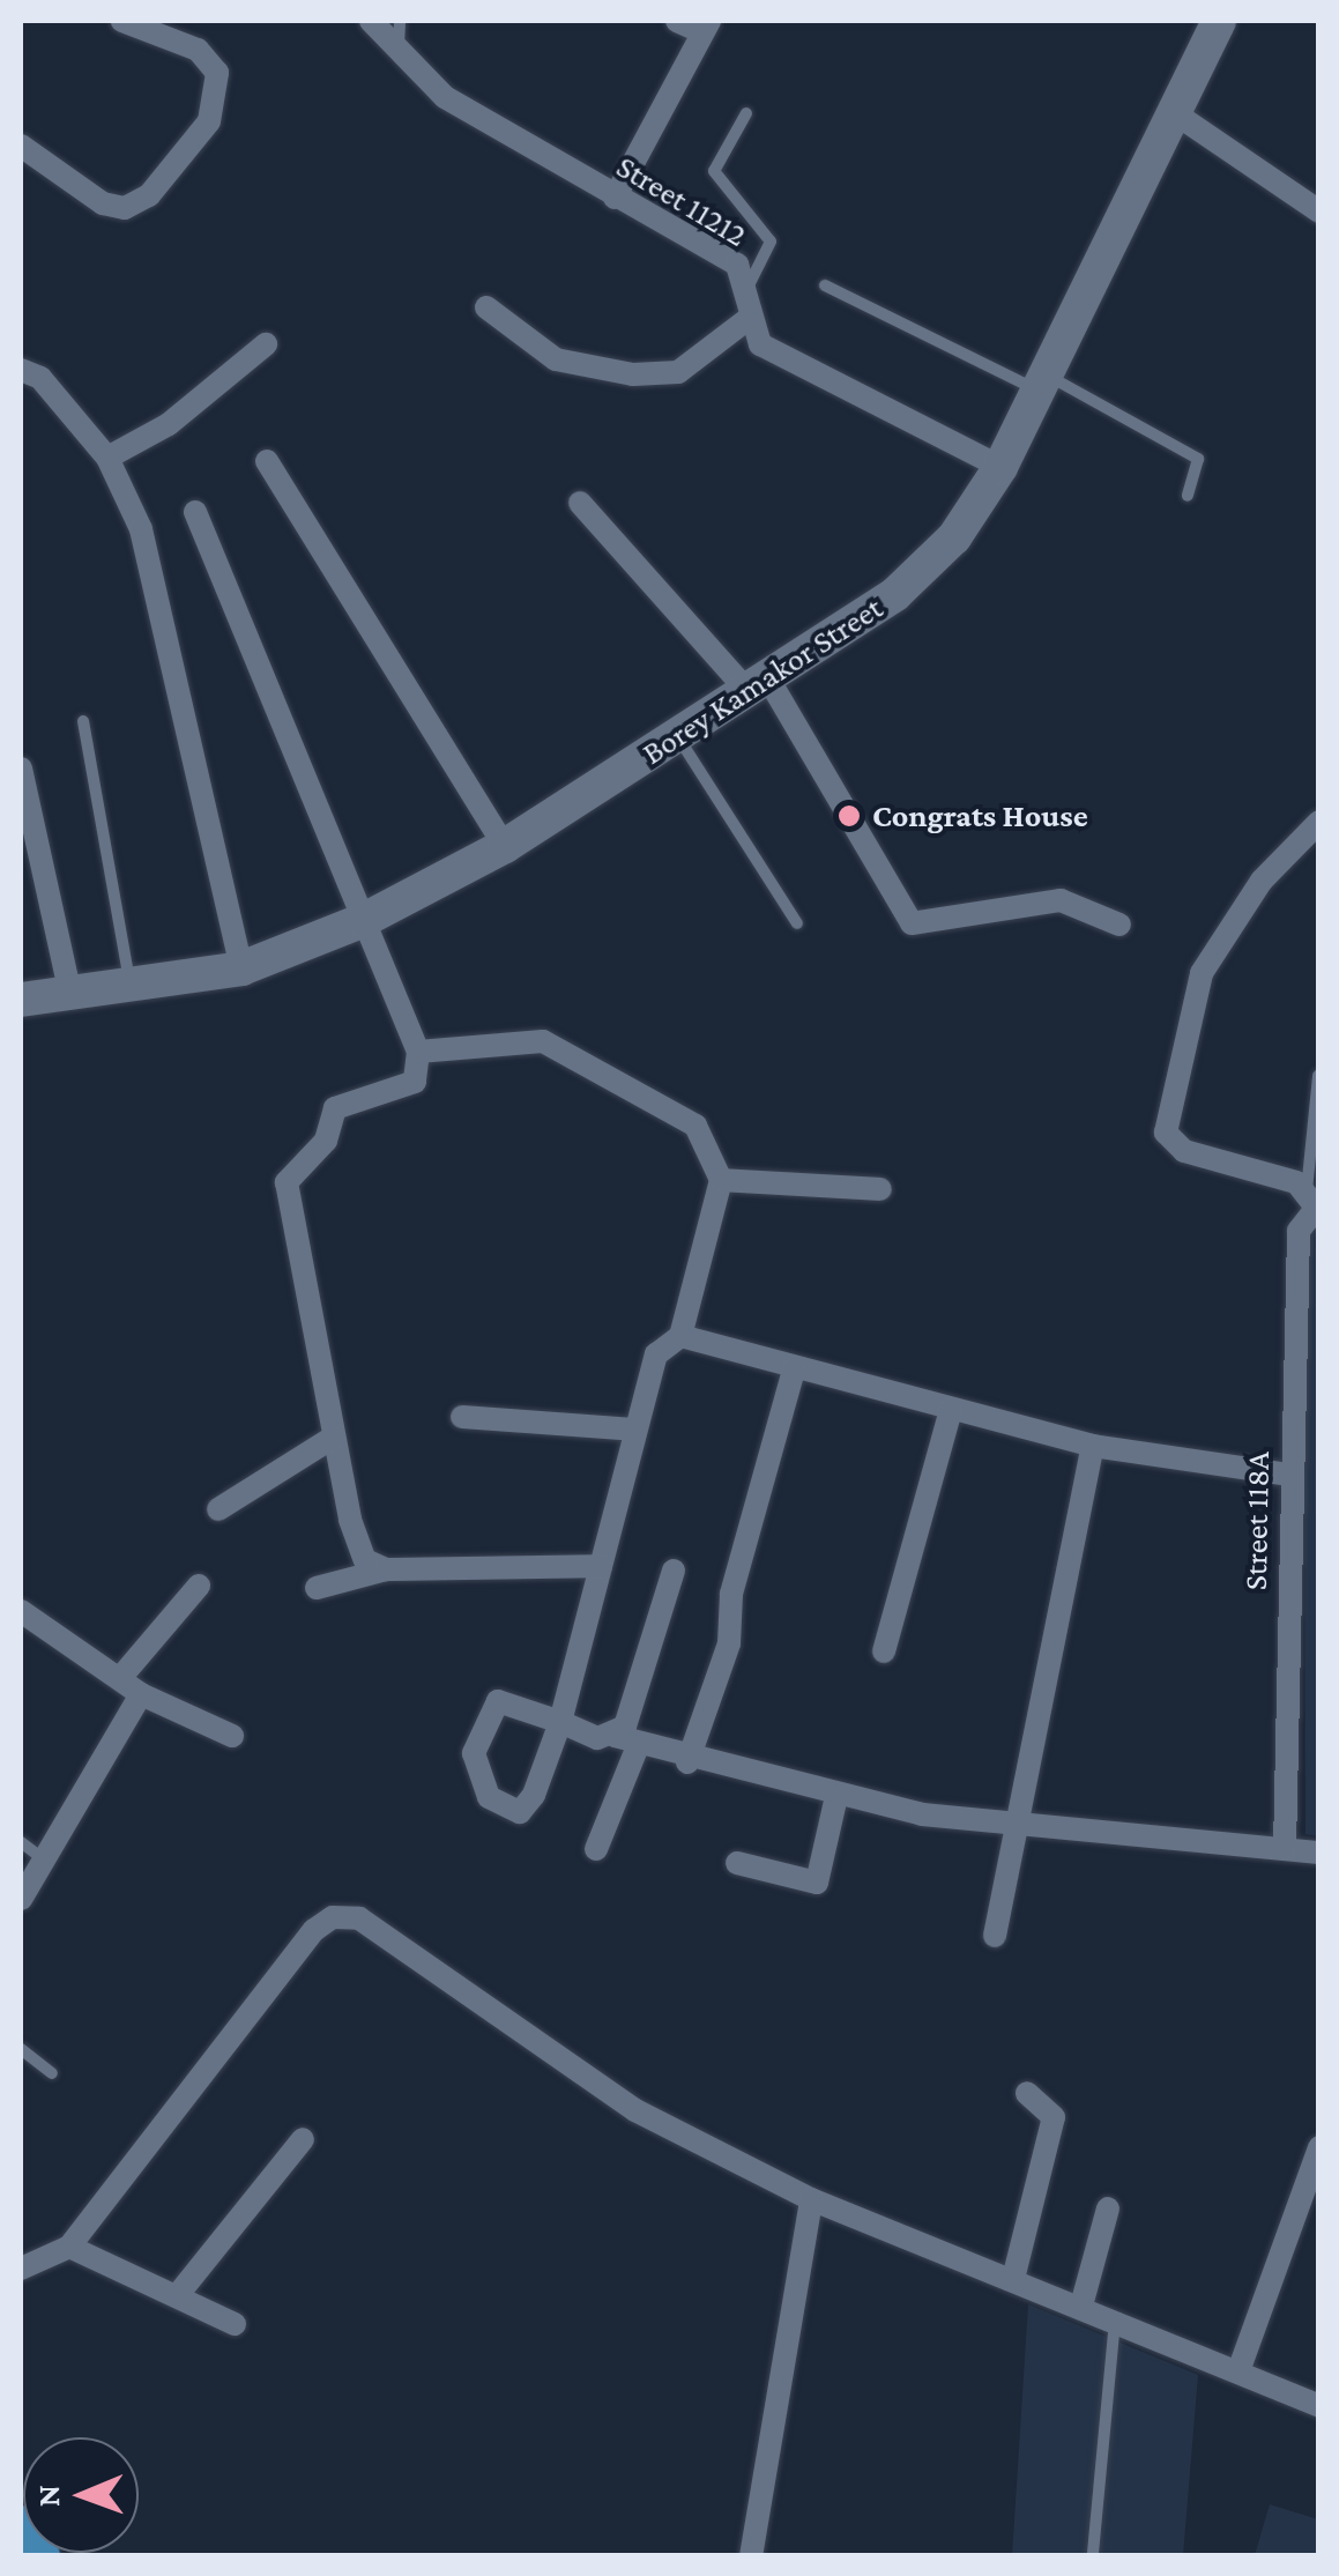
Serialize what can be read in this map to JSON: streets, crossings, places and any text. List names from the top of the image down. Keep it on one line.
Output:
{"streets":{"main road":["Borey Kamakor Street"],"street":["Street 11212","Street 118A"]},"places":["Congrats House"],"north":"left"}
